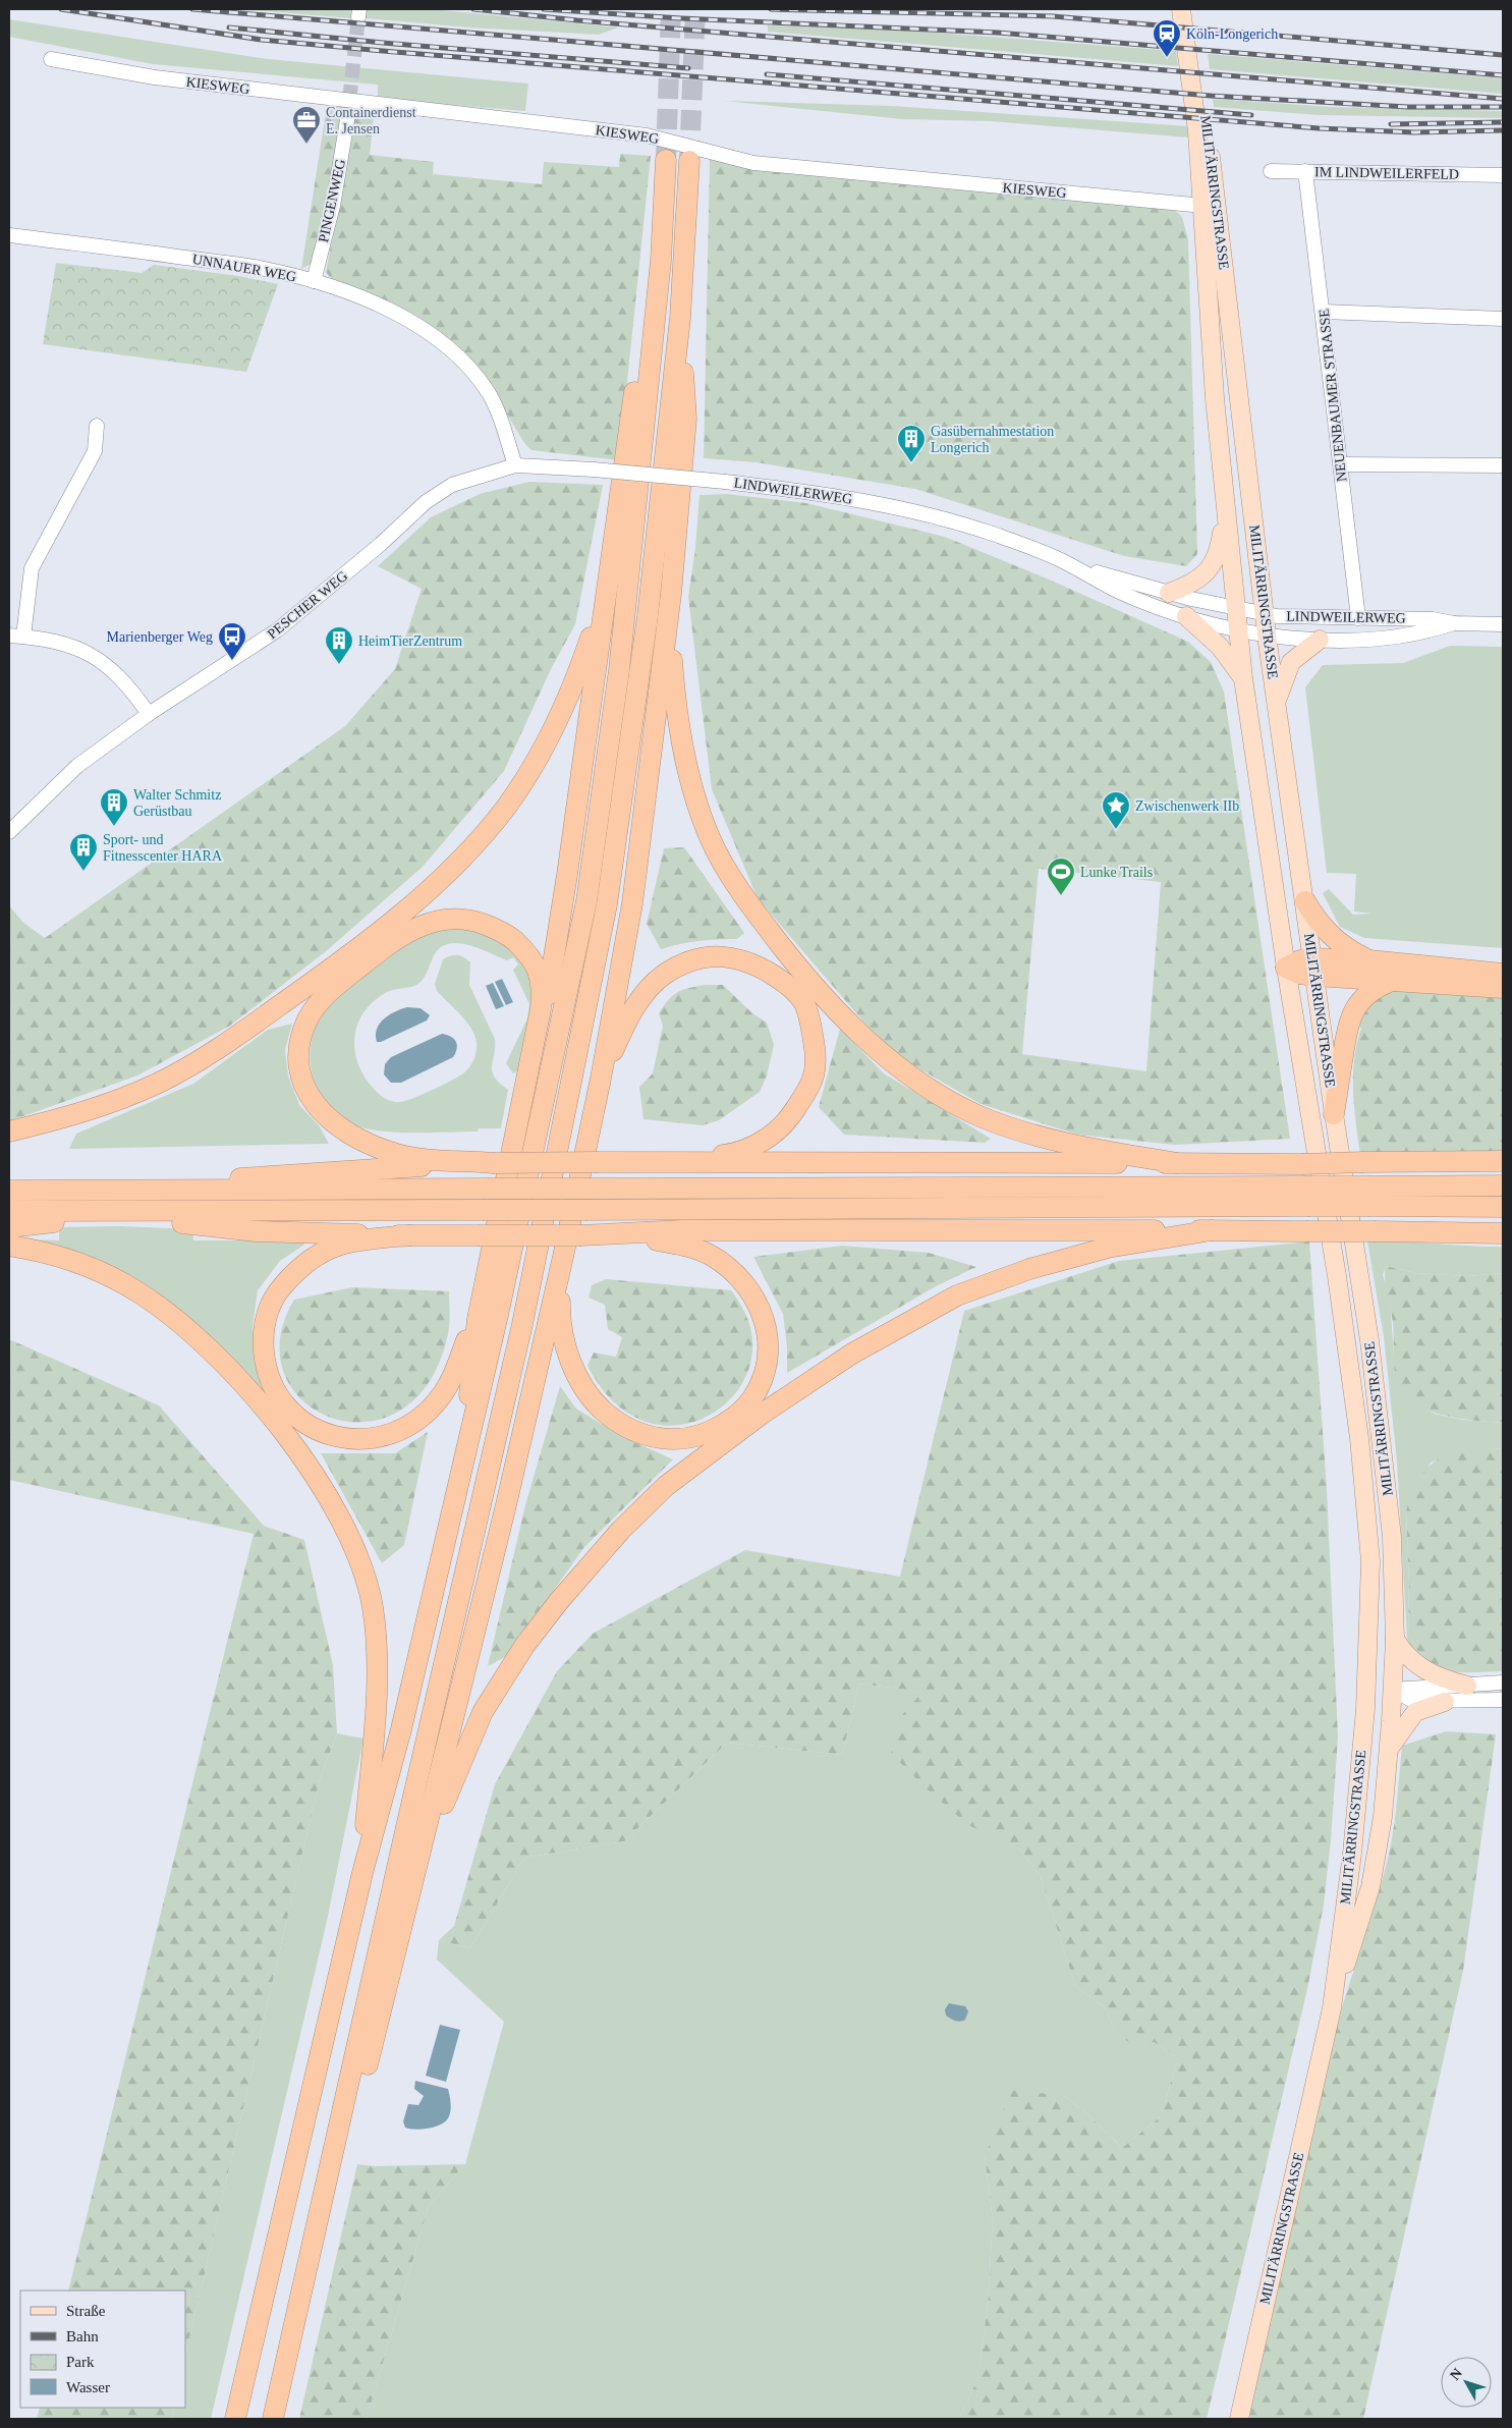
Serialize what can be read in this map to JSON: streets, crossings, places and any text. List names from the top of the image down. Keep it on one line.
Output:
{"streets":{"main road":["MILITÄRRINGSTRASSE"],"street":["KIESWEG","IM LINDWEILERFELD","PINGENWEG","UNNAUER WEG","NEUENBAUMER STRASSE","LINDWEILERWEG","PESCHER WEG"]},"crossings":[["KIESWEG","MILITÄRRINGSTRASSE"],["IM LINDWEILERFELD","NEUENBAUMER STRASSE"],["MILITÄRRINGSTRASSE","LINDWEILERWEG"],["PINGENWEG","UNNAUER WEG"],["UNNAUER WEG","LINDWEILERWEG"],["UNNAUER WEG","PESCHER WEG"],["NEUENBAUMER STRASSE","LINDWEILERWEG"],["LINDWEILERWEG","PESCHER WEG"]],"places":{"station":["Köln-Longerich"],"office":["Containerdienst E. Jensen"],"building":["Gasübernahmestation Longerich","HeimTierZentrum","Walter Schmitz Gerüstbau","Sport- und Fitnesscenter HARA"],"bus stop":["Marienberger Weg"],"place":["Zwischenwerk IIb"],"sports":["Lunke Trails"]},"legend":["Straße","Bahn","Park","Wasser"],"north":"top left"}
